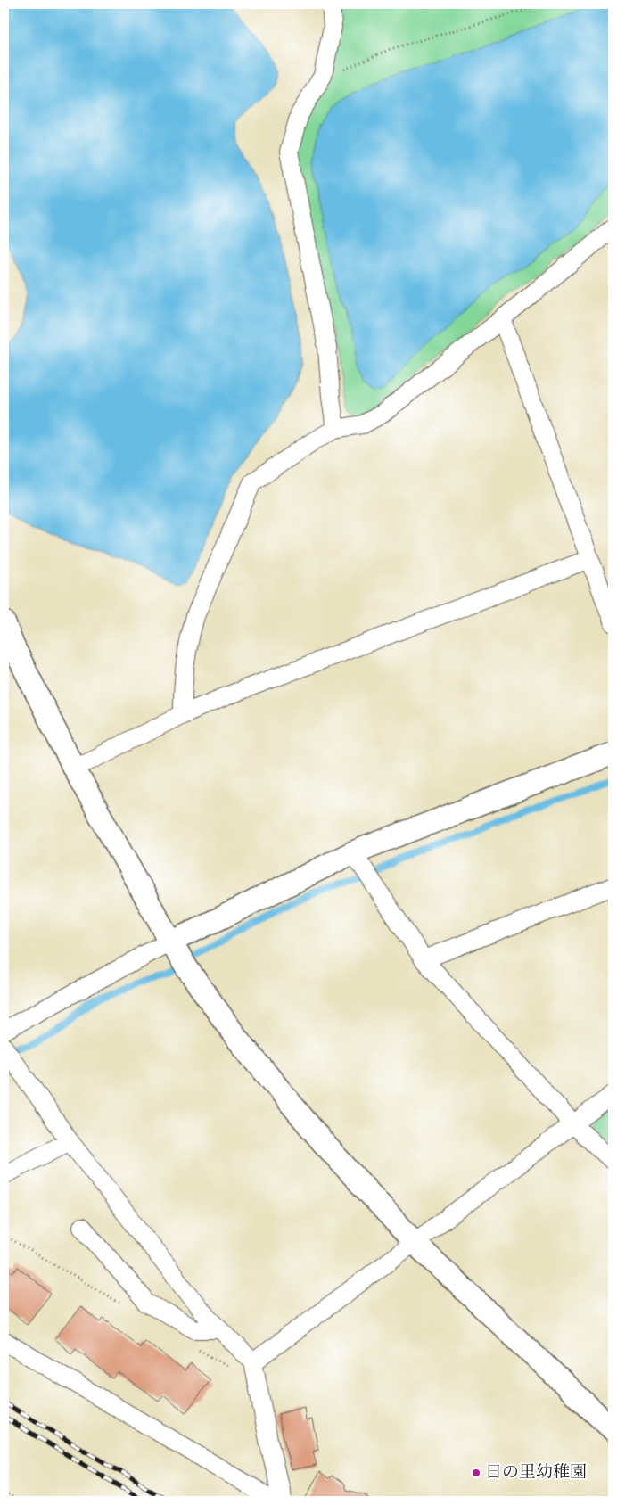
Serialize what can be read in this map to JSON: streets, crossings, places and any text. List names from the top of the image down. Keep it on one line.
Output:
{"places":["日の里幼稚園"]}
